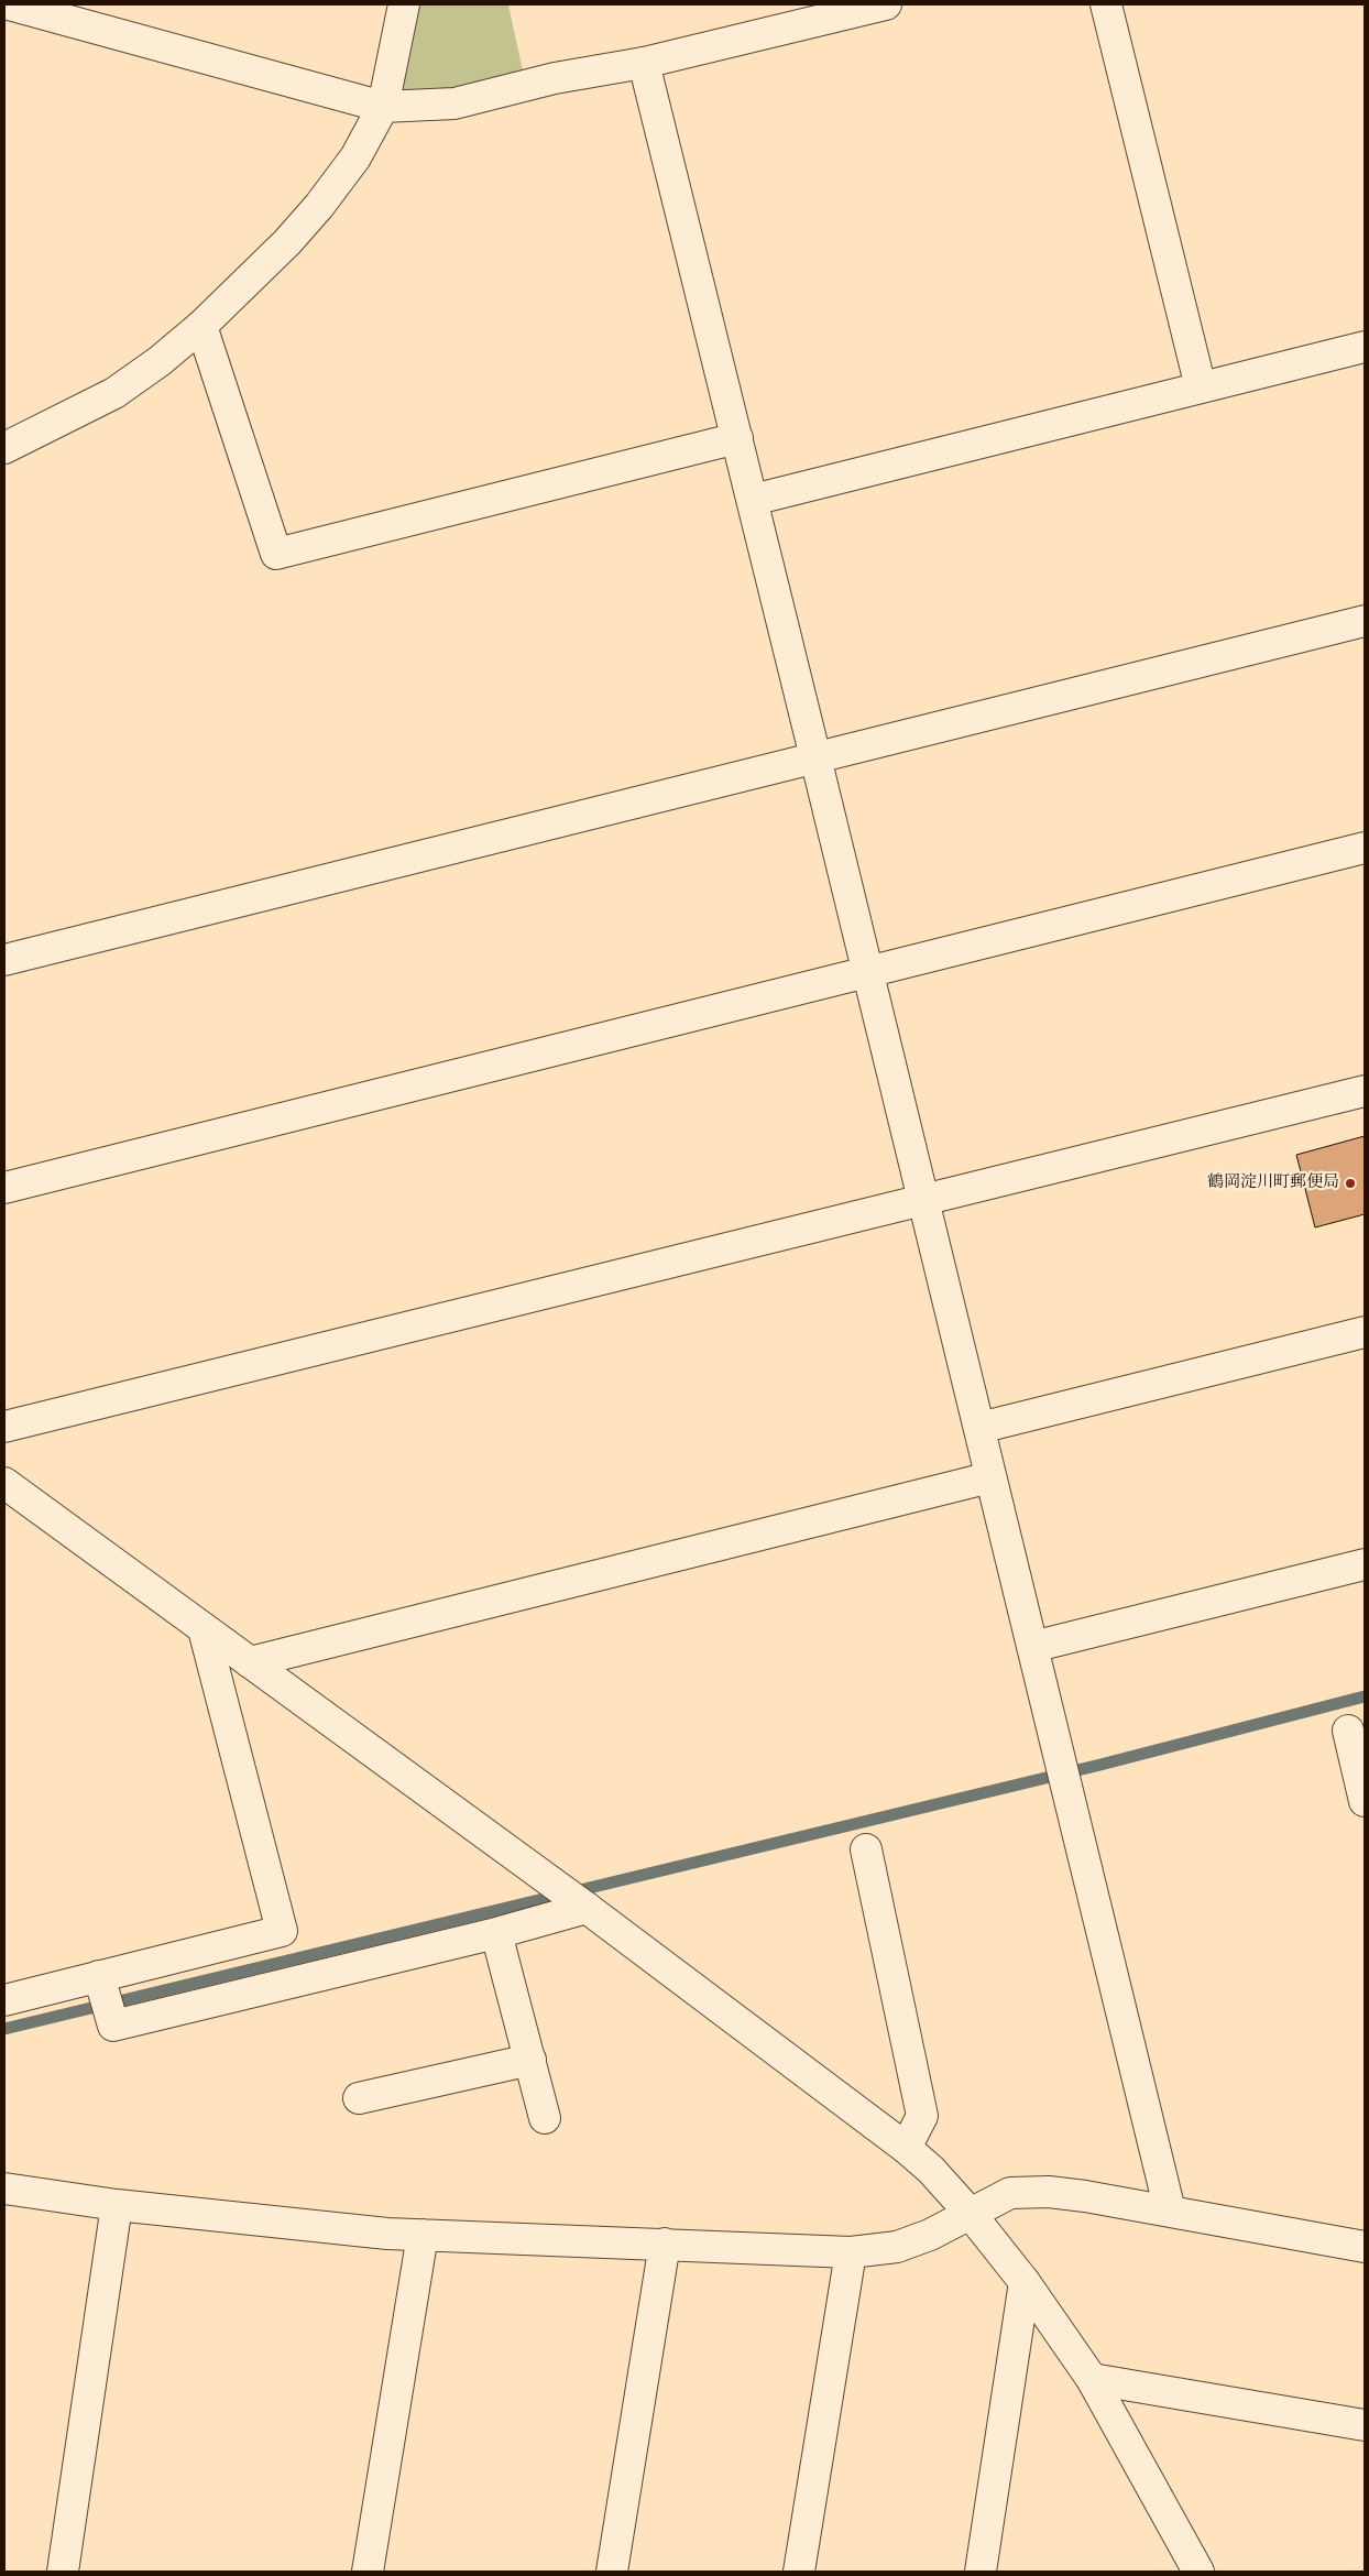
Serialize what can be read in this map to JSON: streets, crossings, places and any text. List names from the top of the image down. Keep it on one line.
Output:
{"places":["鶴岡淀川町郵便局"]}
